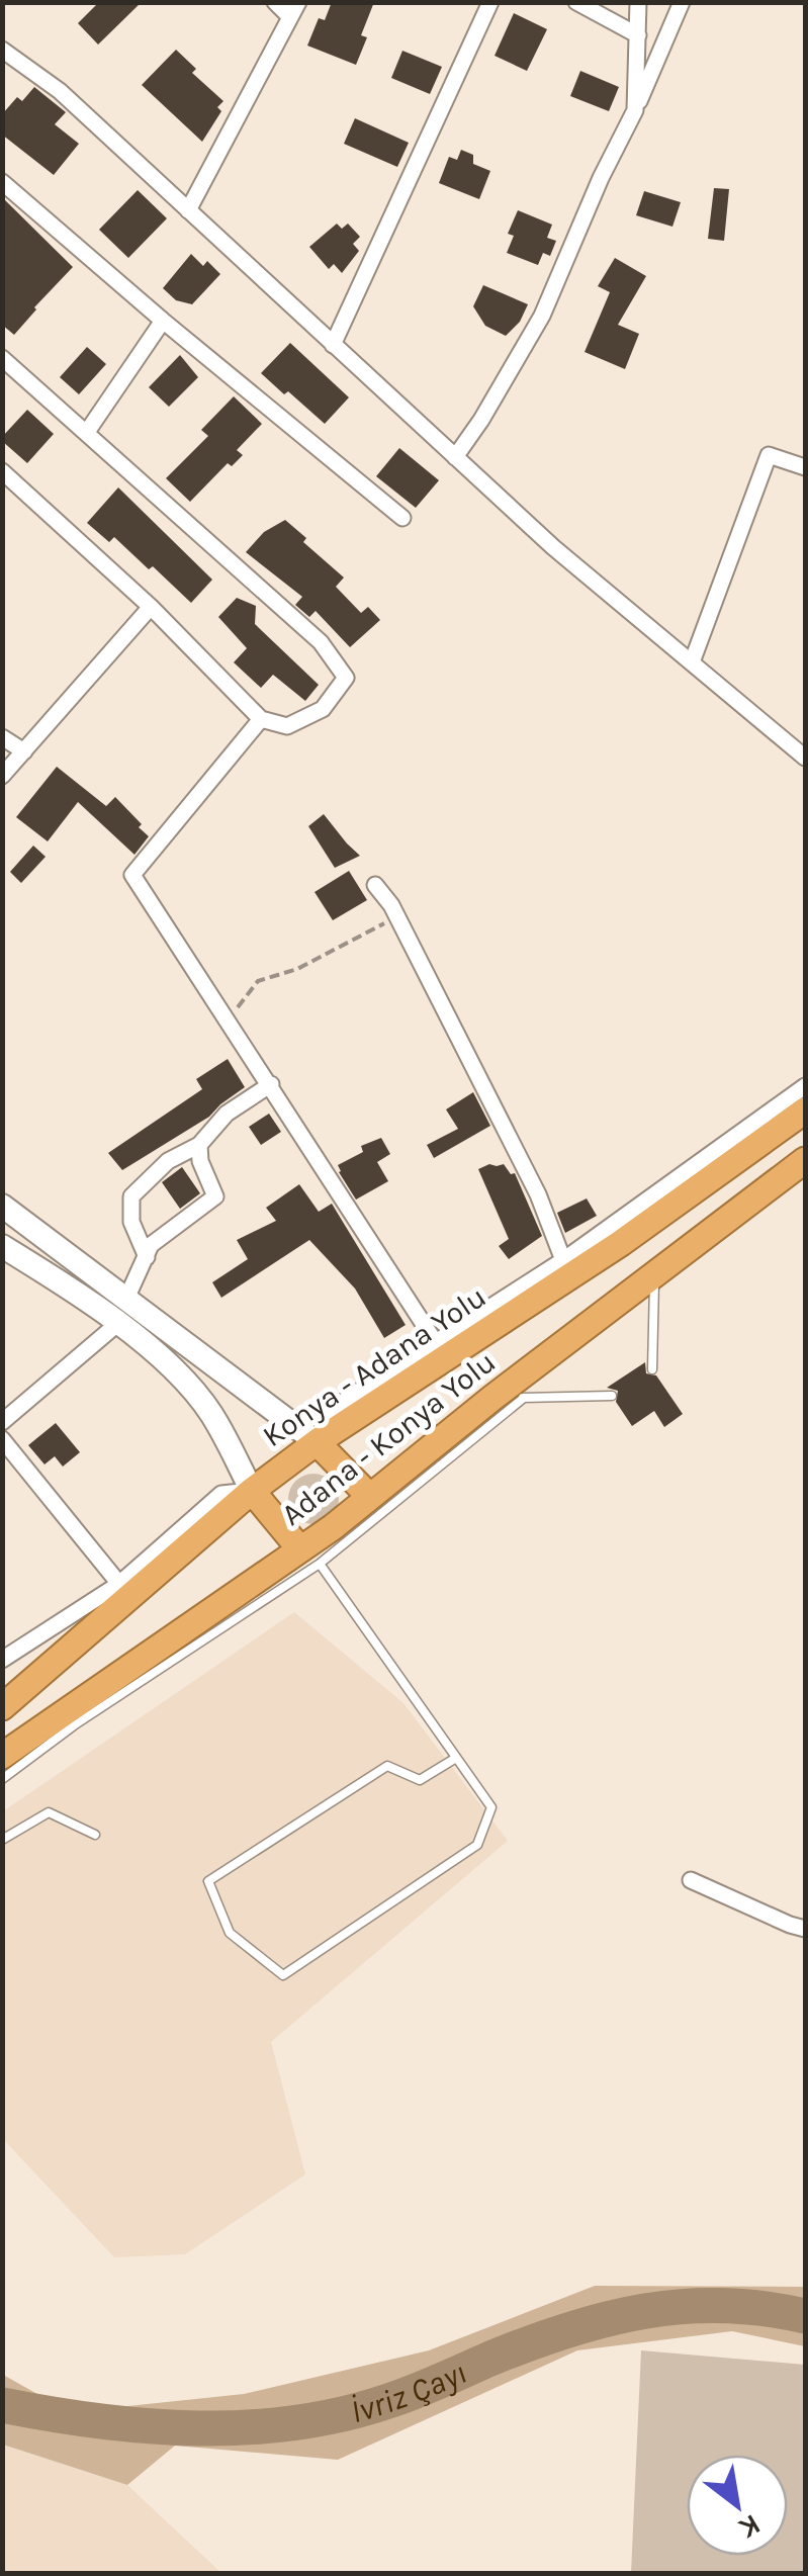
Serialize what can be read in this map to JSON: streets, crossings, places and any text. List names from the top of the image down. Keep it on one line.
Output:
{"streets":{"highway":["Konya - Adana Yolu","Adana - Konya Yolu"]},"water":["İvriz Çayı"],"north":"bottom right"}
